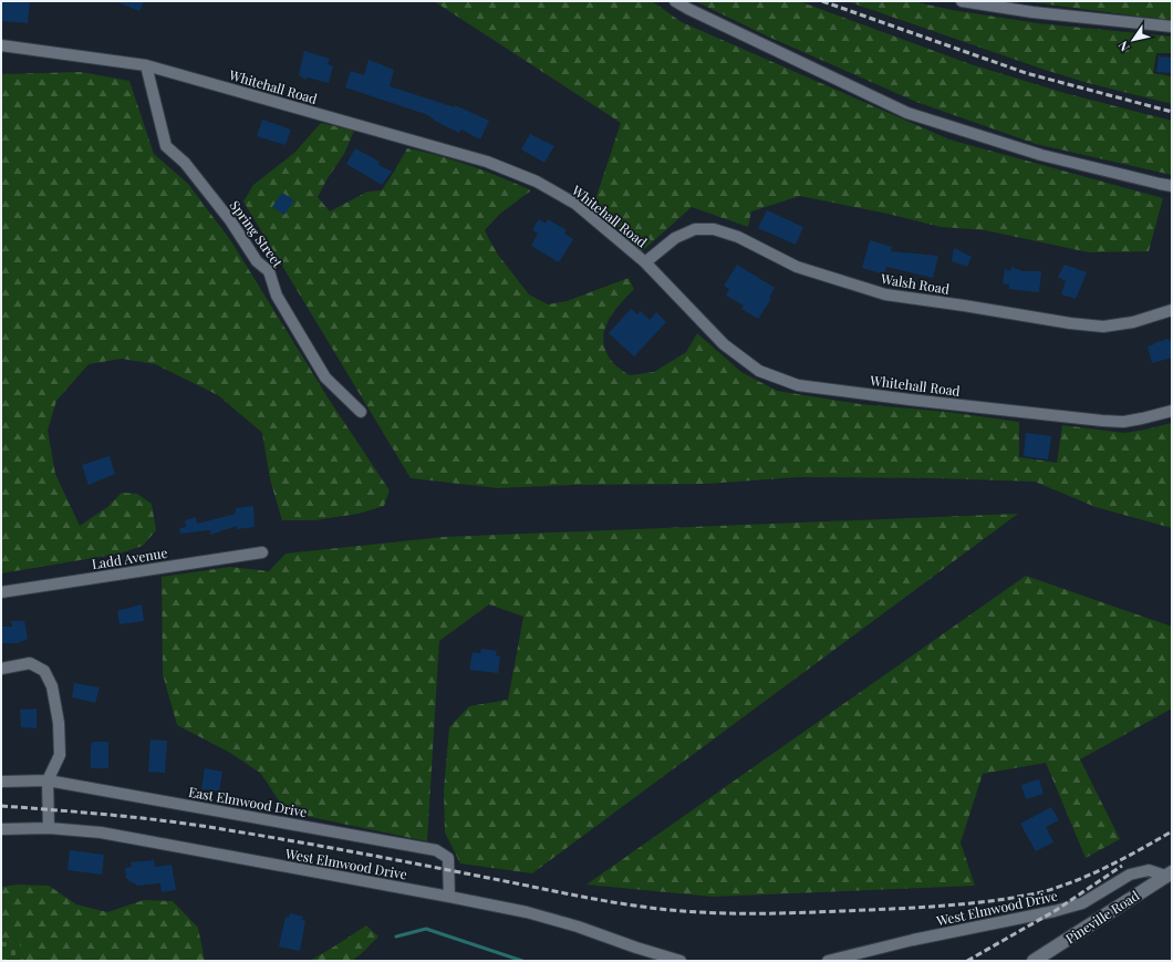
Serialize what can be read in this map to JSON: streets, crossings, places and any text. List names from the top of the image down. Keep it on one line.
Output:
{"streets":{"main road":["Pineville Road"],"street":["Whitehall Road","Spring Street","Walsh Road","Ladd Avenue","East Elmwood Drive","West Elmwood Drive"]},"crossings":[["Whitehall Road","Spring Street"],["Whitehall Road","Walsh Road"],["East Elmwood Drive","West Elmwood Drive"],["West Elmwood Drive","Pineville Road"]],"north":"bottom left"}
